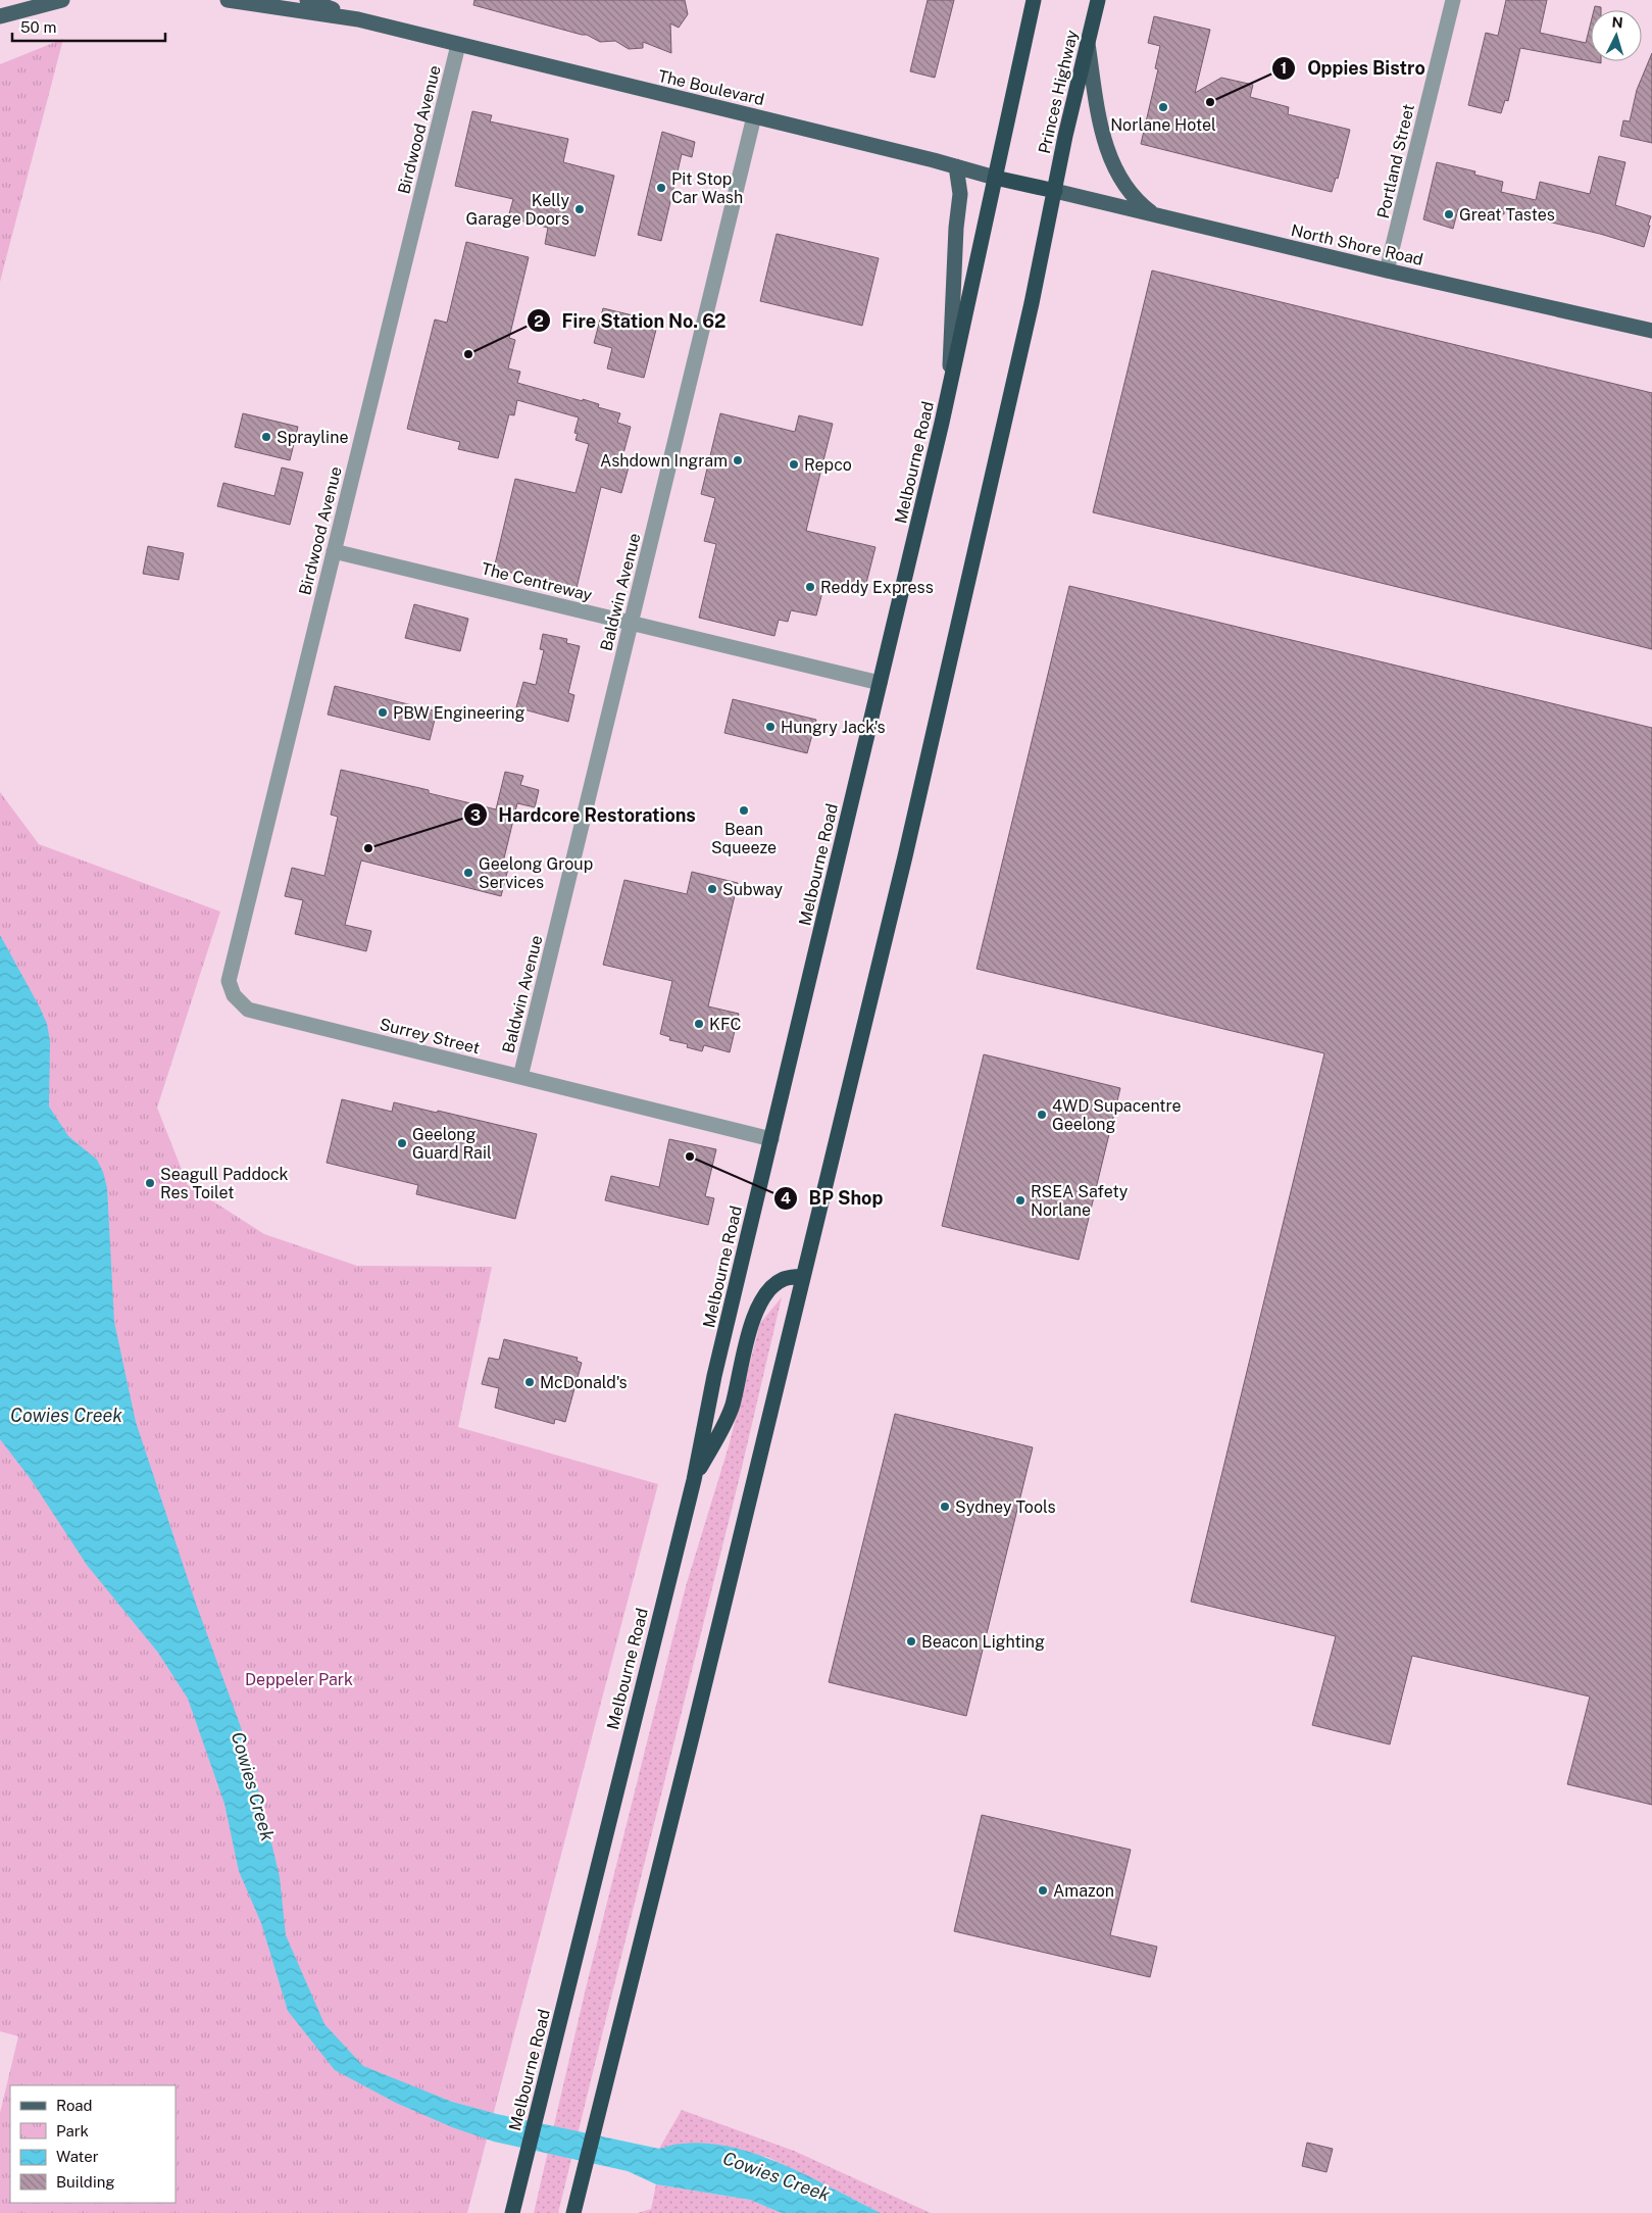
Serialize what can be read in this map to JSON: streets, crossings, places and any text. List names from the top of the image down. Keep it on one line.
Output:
{"streets":{"highway":["The Boulevard","Princes Highway","Melbourne Road"],"main road":["North Shore Road"],"street":["Birdwood Avenue","Portland Street","The Centreway","Baldwin Avenue","Surrey Street"]},"crossings":[["The Boulevard","Princes Highway"],["The Boulevard","Birdwood Avenue"],["The Boulevard","North Shore Road"],["The Boulevard","Melbourne Road"],["The Boulevard","Baldwin Avenue"],["Princes Highway","North Shore Road"],["Birdwood Avenue","The Centreway"],["Birdwood Avenue","Surrey Street"],["Portland Street","North Shore Road"],["Melbourne Road","The Centreway"],["Melbourne Road","Surrey Street"],["The Centreway","Baldwin Avenue"],["Baldwin Avenue","Surrey Street"]],"water":["Cowies Creek"],"parks":["Deppeler Park"],"places":["Oppies Bistro","Norlane Hotel","Pit Stop Car Wash","Kelly Garage Doors","Great Tastes","Fire Station No. 62","Sprayline","Ashdown Ingram","Repco","Reddy Express","PBW Engineering","Hungry Jack's","Bean Squeeze","Hardcore Restorations","Geelong Group Services","Subway","KFC","4WD Supacentre Geelong","Geelong Guard Rail","BP Shop","Seagull Paddock Res Toilet","RSEA Safety Norlane","McDonald's","Sydney Tools","Beacon Lighting","Amazon"],"legend":["Road","Park","Water","Building"],"scale_bar":"50 m","north":"top"}
